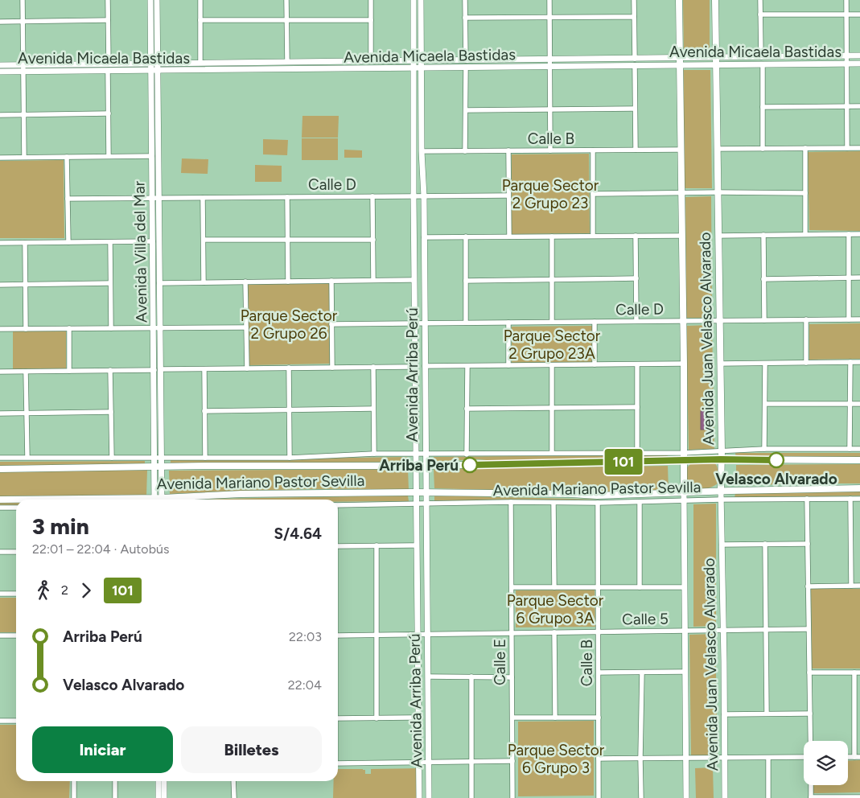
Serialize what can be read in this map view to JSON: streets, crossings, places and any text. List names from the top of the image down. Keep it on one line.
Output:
{"streets":{"main road":["Avenida Juan Velasco Alvarado","Avenida Mariano Pastor Sevilla"],"street":["Avenida Micaela Bastidas","Calle B","Calle D","Avenida Villa del Mar","Avenida Arriba Perú","Calle 5","Calle E"]},"crossings":[["Avenida Micaela Bastidas","Avenida Villa del Mar"],["Avenida Micaela Bastidas","Avenida Juan Velasco Alvarado"],["Avenida Micaela Bastidas","Avenida Arriba Perú"],["Calle B","Avenida Juan Velasco Alvarado"],["Calle B","Avenida Arriba Perú"],["Calle B","Avenida Mariano Pastor Sevilla"],["Calle B","Calle 5"],["Calle D","Avenida Villa del Mar"],["Calle D","Avenida Juan Velasco Alvarado"],["Calle D","Avenida Arriba Perú"],["Avenida Villa del Mar","Avenida Mariano Pastor Sevilla"],["Avenida Juan Velasco Alvarado","Avenida Mariano Pastor Sevilla"],["Avenida Juan Velasco Alvarado","Calle 5"],["Avenida Arriba Perú","Avenida Mariano Pastor Sevilla"],["Avenida Arriba Perú","Calle 5"],["Avenida Mariano Pastor Sevilla","Calle E"],["Calle 5","Calle E"]],"parks":["Parque Sector 2 Grupo 23","Parque Sector 2 Grupo 26","Parque Sector 2 Grupo 23A","Parque Sector 6 Grupo 3A","Parque Sector 6 Grupo 3"],"places":["Velasco Alvarado","Arriba Perú"],"lines":["bus line 101"],"page":{"on_map":"101","heading":["3 min","22:01 – 22:04 · Autobús","S/4.64"],"legs":["2","101"],"list":[{"name":"Arriba Perú","value":"22:03"},{"name":"Velasco Alvarado","value":"22:04"}],"buttons":["Iniciar","Billetes"]}}
